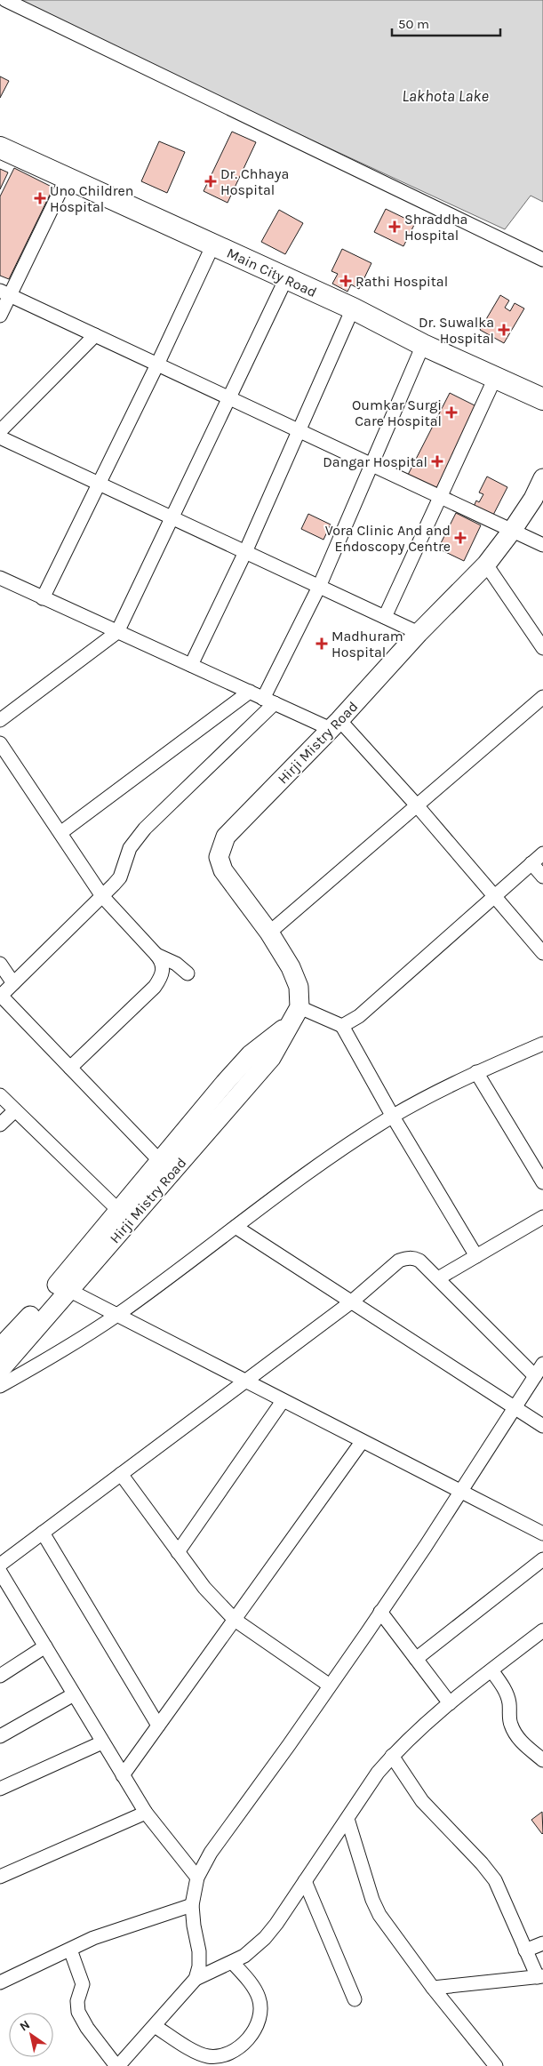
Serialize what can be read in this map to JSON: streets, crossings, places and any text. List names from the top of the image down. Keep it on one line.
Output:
{"streets":{"main road":["Main City Road","Hirji Mistry Road"]},"water":["Lakhota Lake"],"places":{"health":["Dr. Chhaya Hospital","Uno Children Hospital","Shraddha Hospital","Rathi Hospital","Dr. Suwalka Hospital","Oumkar Surgi Care Hospital","Dangar Hospital","Vora Clinic And and Endoscopy Centre","Madhuram Hospital"]},"scale_bar":"50 m","north":"top left"}
